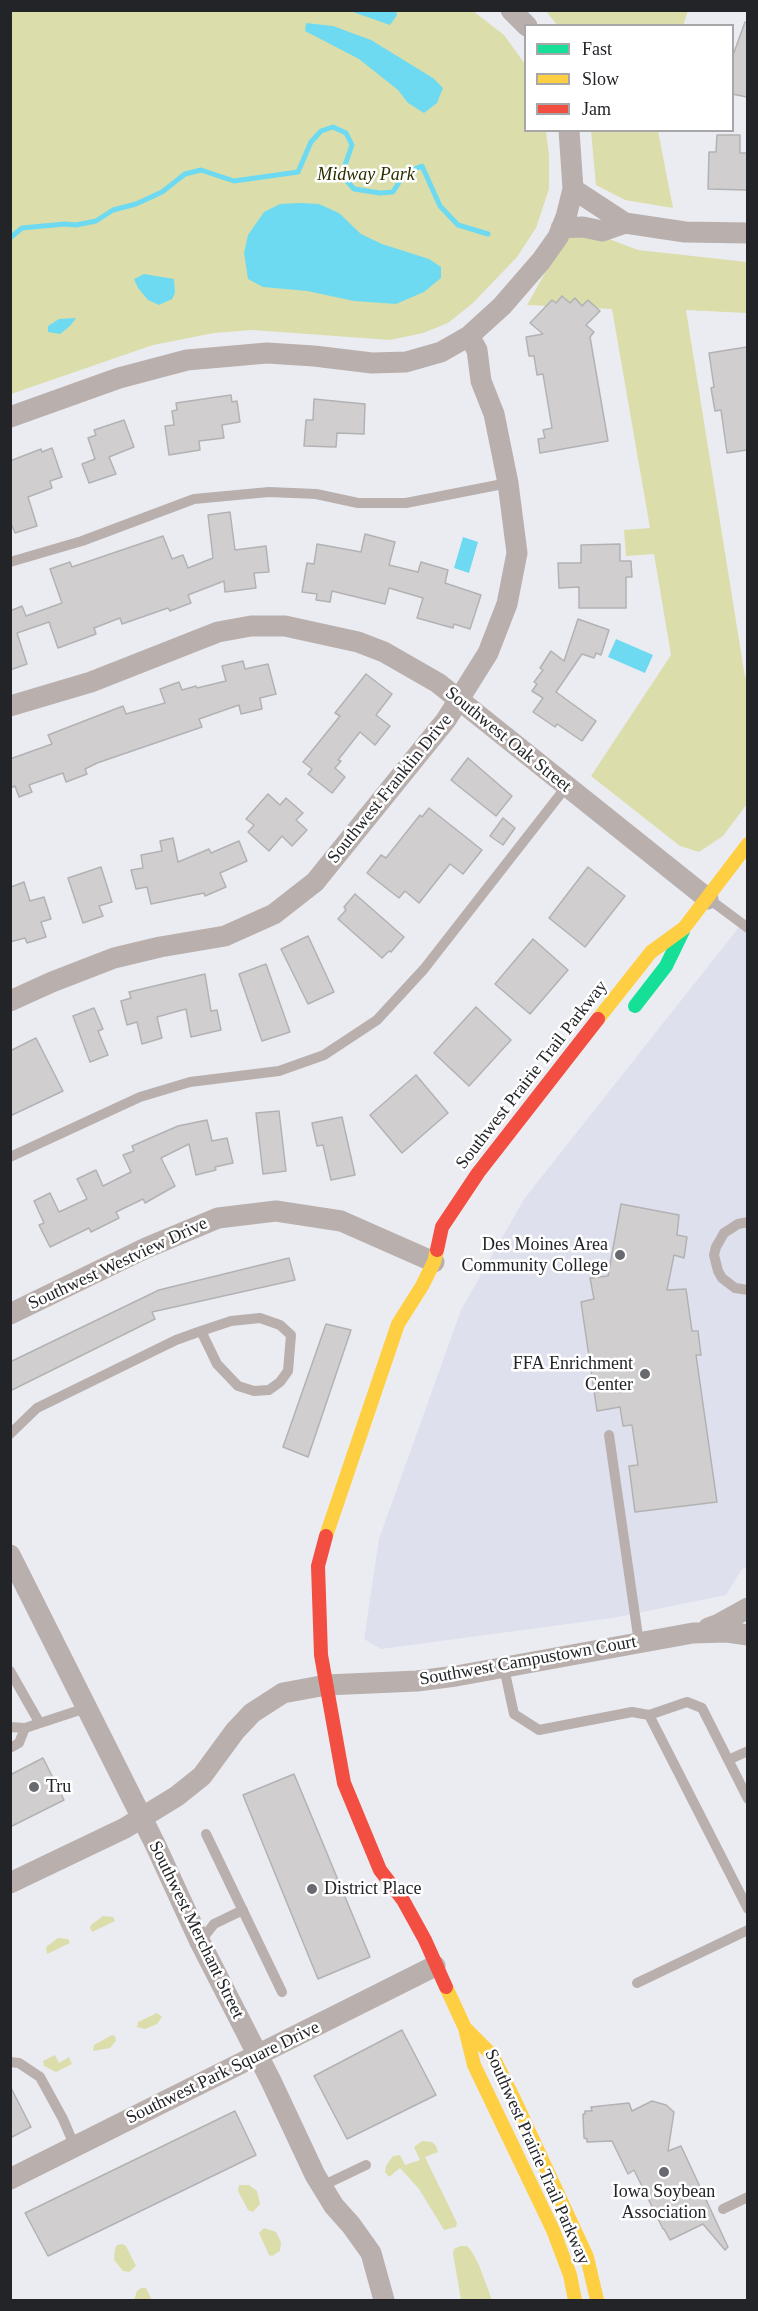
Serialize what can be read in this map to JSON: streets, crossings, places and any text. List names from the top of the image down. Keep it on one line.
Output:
{"streets":{"street":["Southwest Oak Street","Southwest Franklin Drive","Southwest Prairie Trail Parkway","Southwest Westview Drive","Southwest Campustown Court","Southwest Merchant Street","Southwest Park Square Drive"]},"crossings":[["Southwest Oak Street","Southwest Franklin Drive"],["Southwest Oak Street","Southwest Prairie Trail Parkway"],["Southwest Prairie Trail Parkway","Southwest Westview Drive"],["Southwest Prairie Trail Parkway","Southwest Campustown Court"],["Southwest Prairie Trail Parkway","Southwest Park Square Drive"],["Southwest Campustown Court","Southwest Merchant Street"],["Southwest Merchant Street","Southwest Park Square Drive"]],"parks":["Midway Park"],"places":["Des Moines Area Community College","FFA Enrichment Center","Tru","District Place","Iowa Soybean Association"],"legend":["Fast","Slow","Jam"]}
